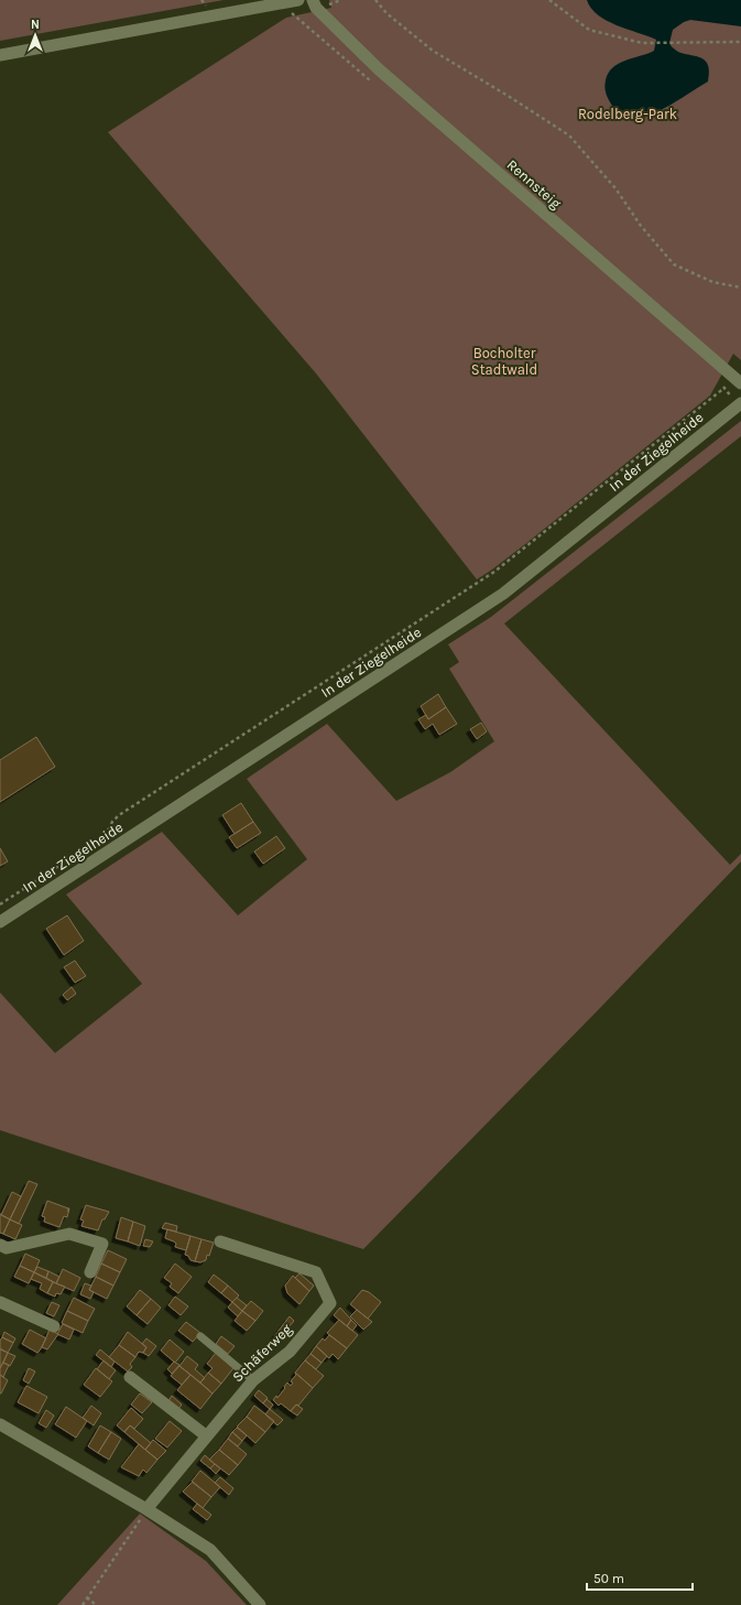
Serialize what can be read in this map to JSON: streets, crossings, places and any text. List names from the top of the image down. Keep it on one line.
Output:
{"streets":{"street":["Rennsteig","In der Ziegelheide","Schäferweg"]},"parks":["Rodelberg-Park","Bocholter Stadtwald"],"scale_bar":"50 m","north":"top"}
